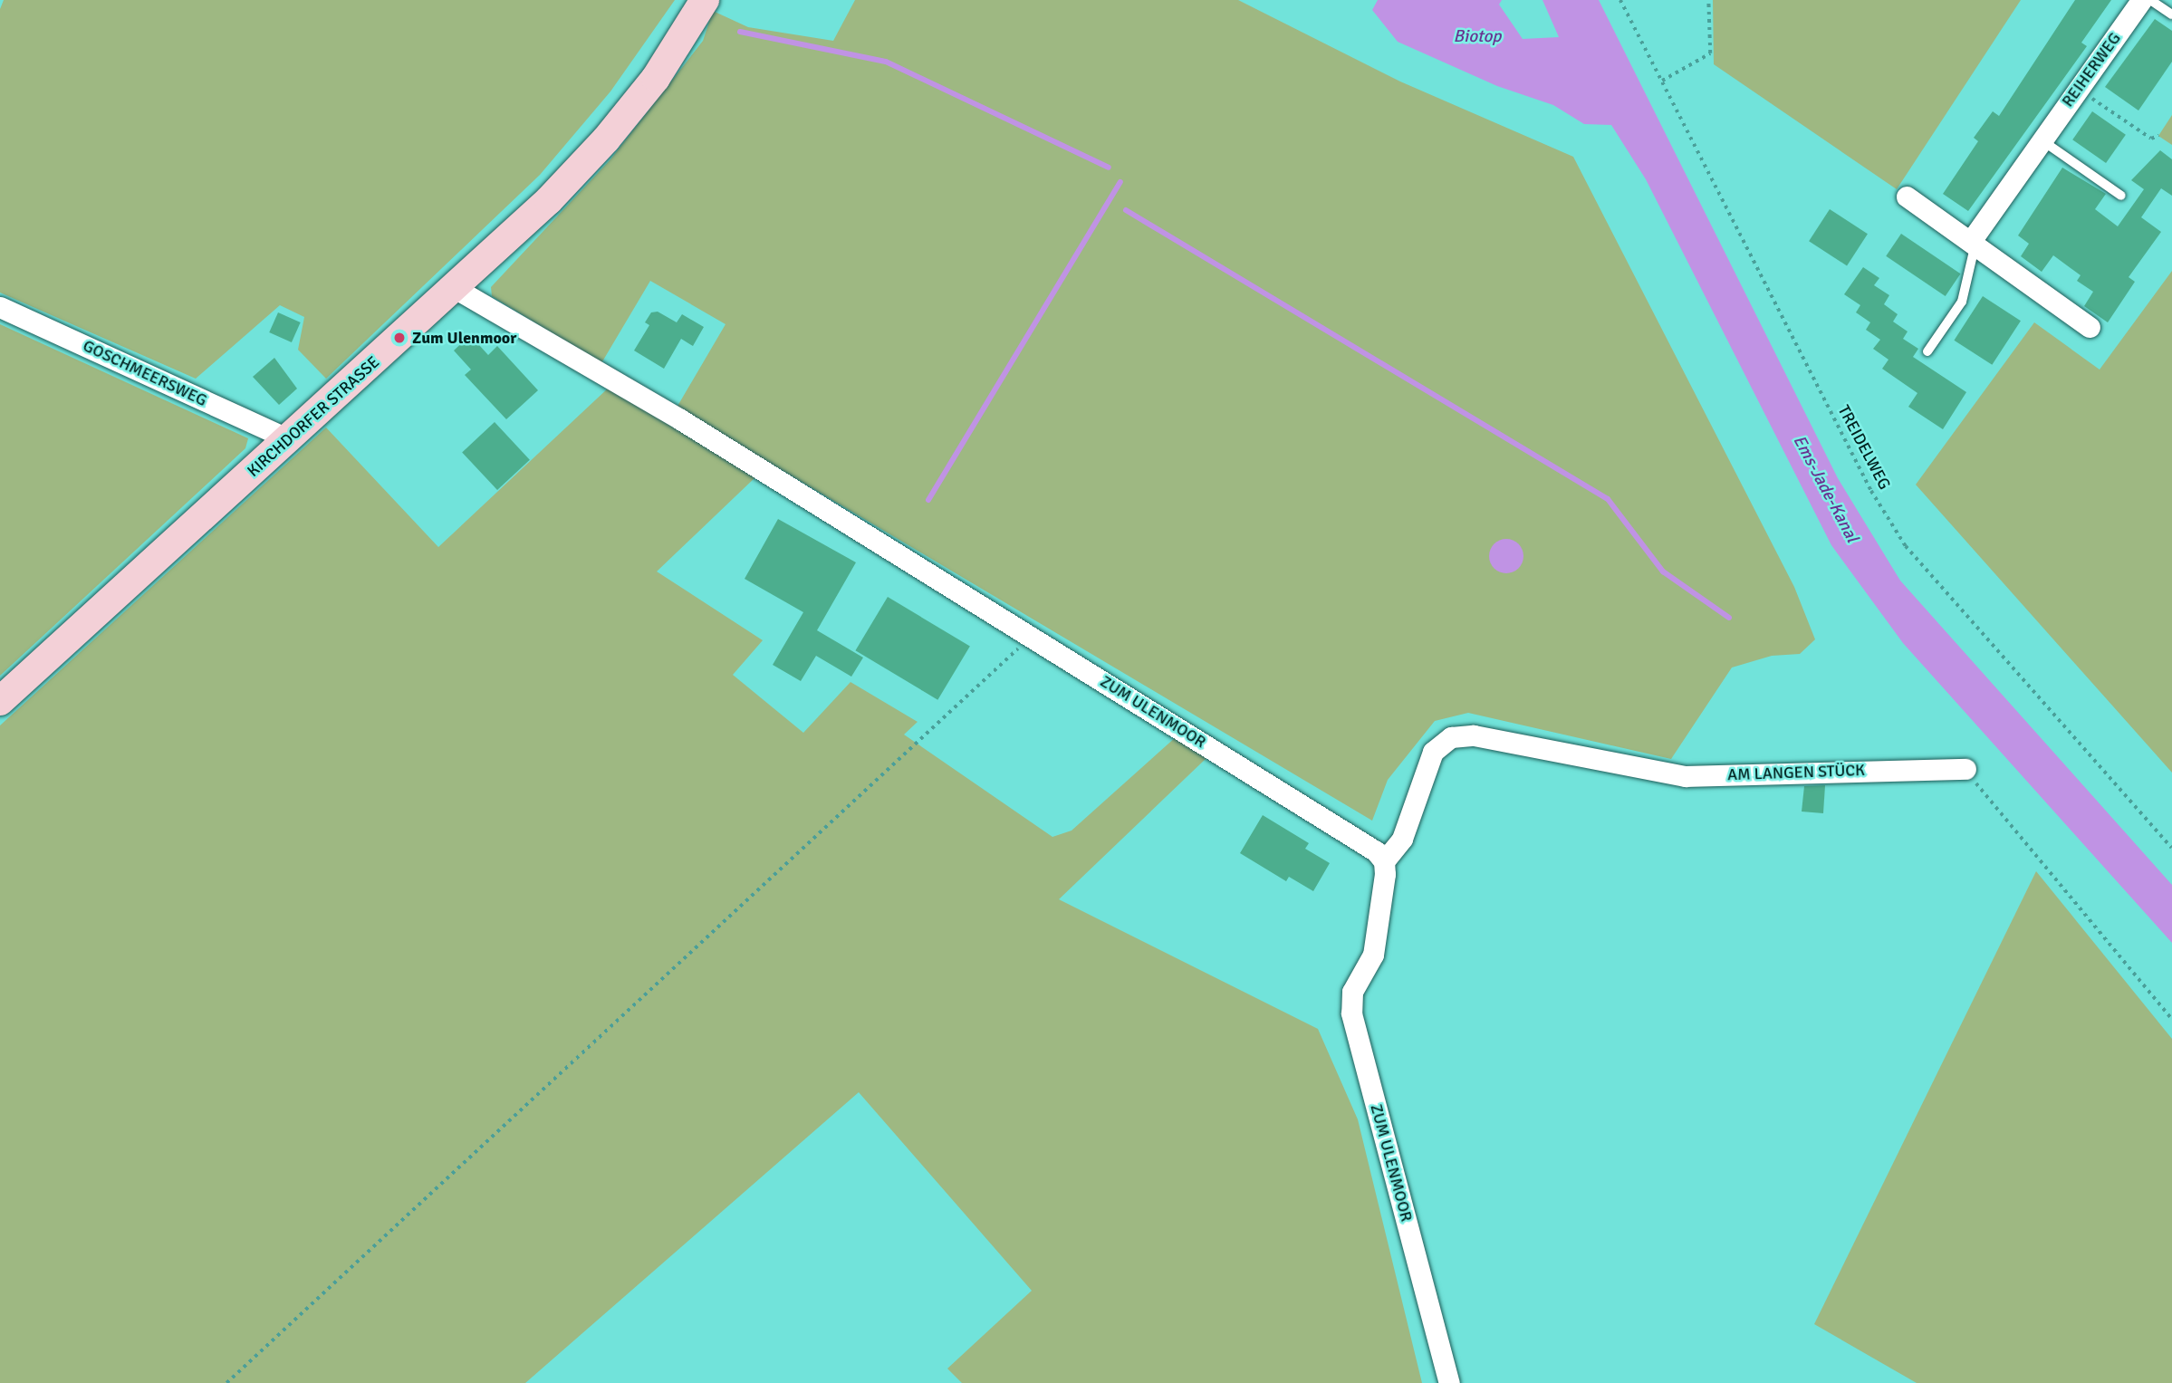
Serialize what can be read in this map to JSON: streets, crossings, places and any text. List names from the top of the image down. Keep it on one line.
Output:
{"streets":{"street":["REIHERWEG","GOSCHMEERSWEG","KIRCHDORFER STRASSE","ZUM ULENMOOR","AM LANGEN STÜCK"],"path":["TREIDELWEG"]},"crossings":[["GOSCHMEERSWEG","KIRCHDORFER STRASSE"],["KIRCHDORFER STRASSE","ZUM ULENMOOR"],["ZUM ULENMOOR","AM LANGEN STÜCK"]],"water":["Biotop","Ems-Jade-Kanal"],"places":["Zum Ulenmoor"]}
